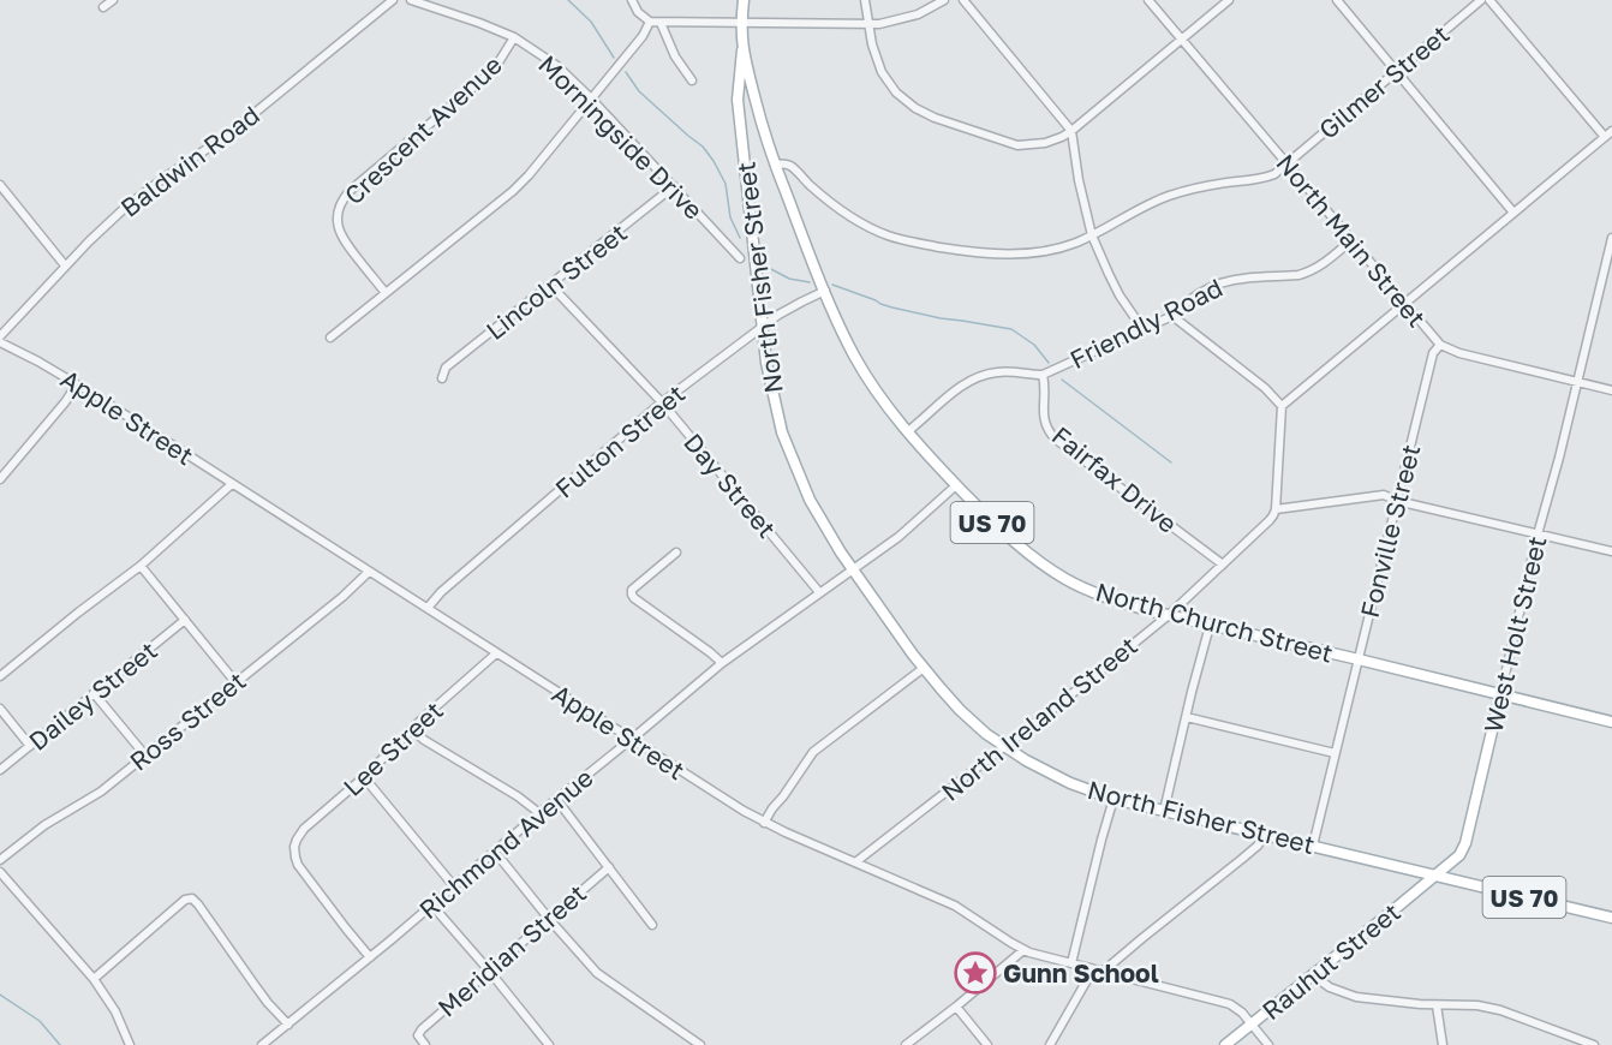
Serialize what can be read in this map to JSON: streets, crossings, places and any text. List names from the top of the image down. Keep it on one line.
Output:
{"streets":{"main road":["North Fisher Street","US 70","North Church Street","West Holt Street","Rauhut Street"],"street":["Gilmer Street","Crescent Avenue","Morningside Drive","Baldwin Road","North Main Street","Lincoln Street","Friendly Road","Apple Street","Fulton Street","Fairfax Drive","Day Street","Fonville Street","Dailey Street","North Ireland Street","Ross Street","Lee Street","Richmond Avenue","Meridian Street"]},"crossings":[["Gilmer Street","North Main Street"],["Gilmer Street","North Church Street"],["Crescent Avenue","Morningside Drive"],["Morningside Drive","Lincoln Street"],["North Main Street","Friendly Road"],["North Main Street","Fonville Street"],["North Main Street","West Holt Street"],["North Fisher Street","Fulton Street"],["North Fisher Street","Fonville Street"],["North Fisher Street","North Church Street"],["North Fisher Street","West Holt Street"],["North Fisher Street","North Ireland Street"],["North Fisher Street","Richmond Avenue"],["North Fisher Street","Rauhut Street"],["Lincoln Street","Day Street"],["Friendly Road","Fairfax Drive"],["Friendly Road","North Church Street"],["Apple Street","Fulton Street"],["Apple Street","North Ireland Street"],["Apple Street","Ross Street"],["Apple Street","Lee Street"],["Apple Street","Richmond Avenue"],["Apple Street","Rauhut Street"],["Fulton Street","Day Street"],["Fulton Street","North Church Street"],["Fairfax Drive","North Ireland Street"],["Day Street","Richmond Avenue"],["Fonville Street","North Church Street"],["North Church Street","West Holt Street"],["North Church Street","North Ireland Street"],["North Church Street","Richmond Avenue"],["West Holt Street","Rauhut Street"],["Lee Street","Richmond Avenue"]],"places":{"place":["Gunn School"]}}
